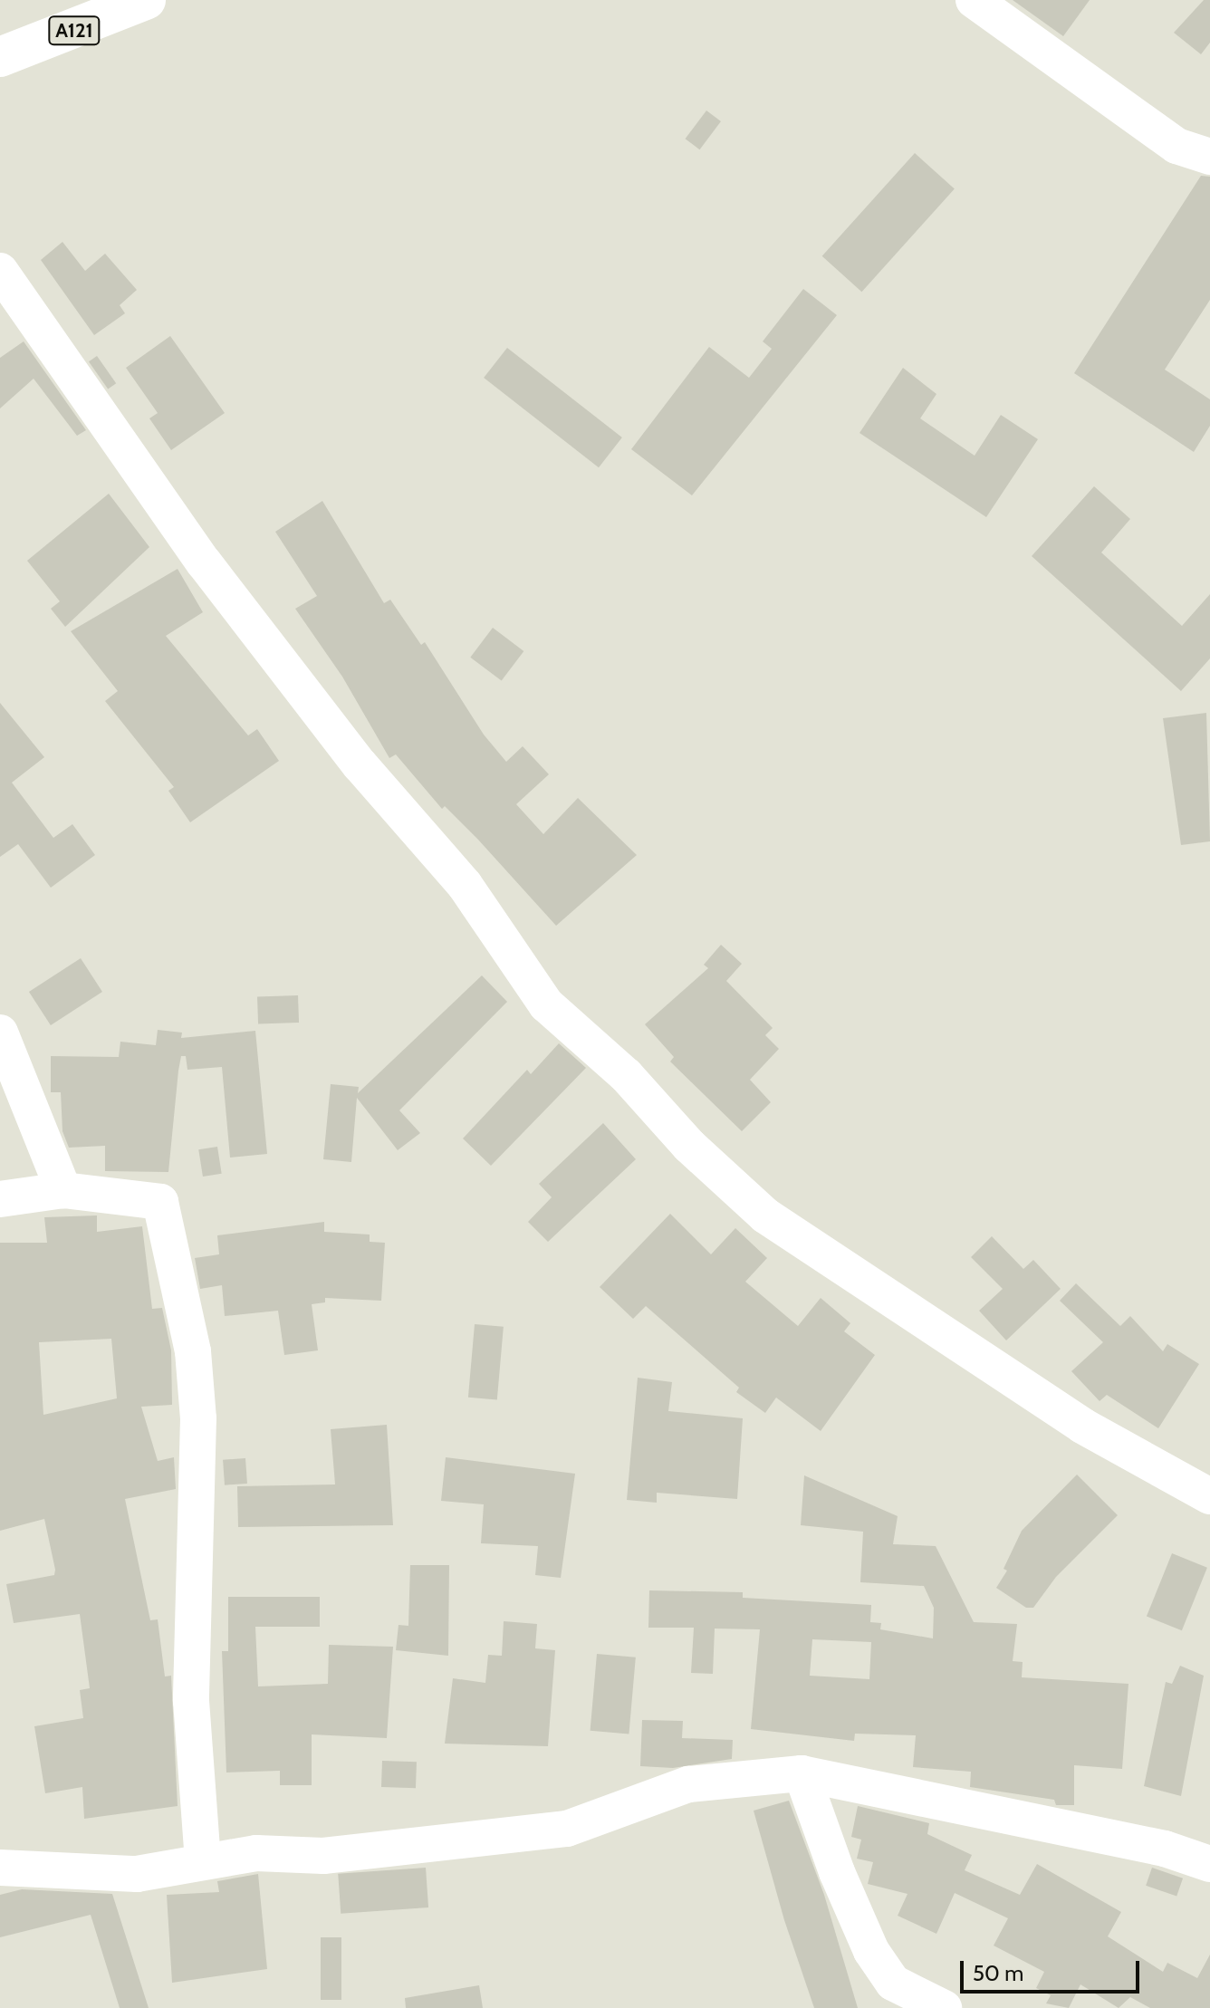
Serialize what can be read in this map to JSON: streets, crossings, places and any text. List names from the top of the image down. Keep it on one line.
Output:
{"streets":{"main road":["A121"]},"scale_bar":"50 m"}
